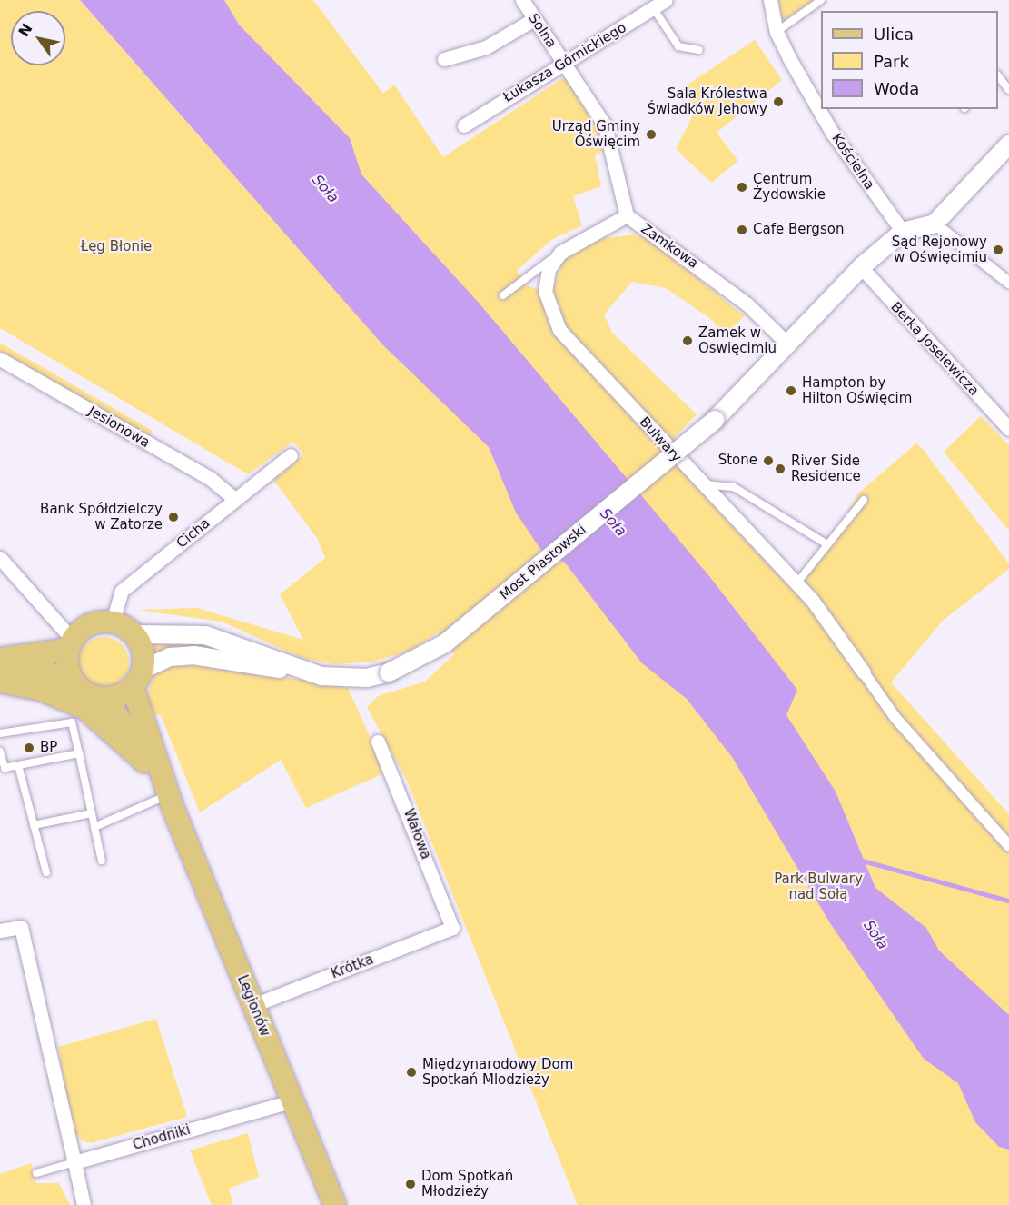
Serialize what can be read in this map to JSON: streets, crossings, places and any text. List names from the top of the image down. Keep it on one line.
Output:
{"streets":{"main road":["Legionów"],"street":["Solna","Łukasza Górnickiego","Kościelna","Zamkowa","Berka Joselewicza","Jesionowa","Bulwary","Cicha","Most Piastowski","Wałowa","Krótka","Chodniki"]},"crossings":[["Solna","Łukasza Górnickiego"],["Solna","Zamkowa"],["Łukasza Górnickiego","Zamkowa"],["Kościelna","Most Piastowski"],["Zamkowa","Most Piastowski"],["Berka Joselewicza","Most Piastowski"],["Jesionowa","Cicha"],["Cicha","Legionów"],["Wałowa","Krótka"],["Krótka","Legionów"],["Legionów","Chodniki"]],"water":["Soła"],"parks":["Łęg Błonie","Park Bulwary nad Sołą"],"places":["Sala Królestwa Świadków Jehowy","Urząd Gminy Oświęcim","Centrum Żydowskie","Cafe Bergson","Sąd Rejonowy w Oświęcimiu","Zamek w Oswięcimiu","Hampton by Hilton Oświęcim","Stone","River Side Residence","Bank Spółdzielczy w Zatorze","BP","Międzynarodowy Dom Spotkań Mlodzieży","Dom Spotkań Młodzieży"],"legend":["Ulica","Park","Woda"],"north":"top left"}
